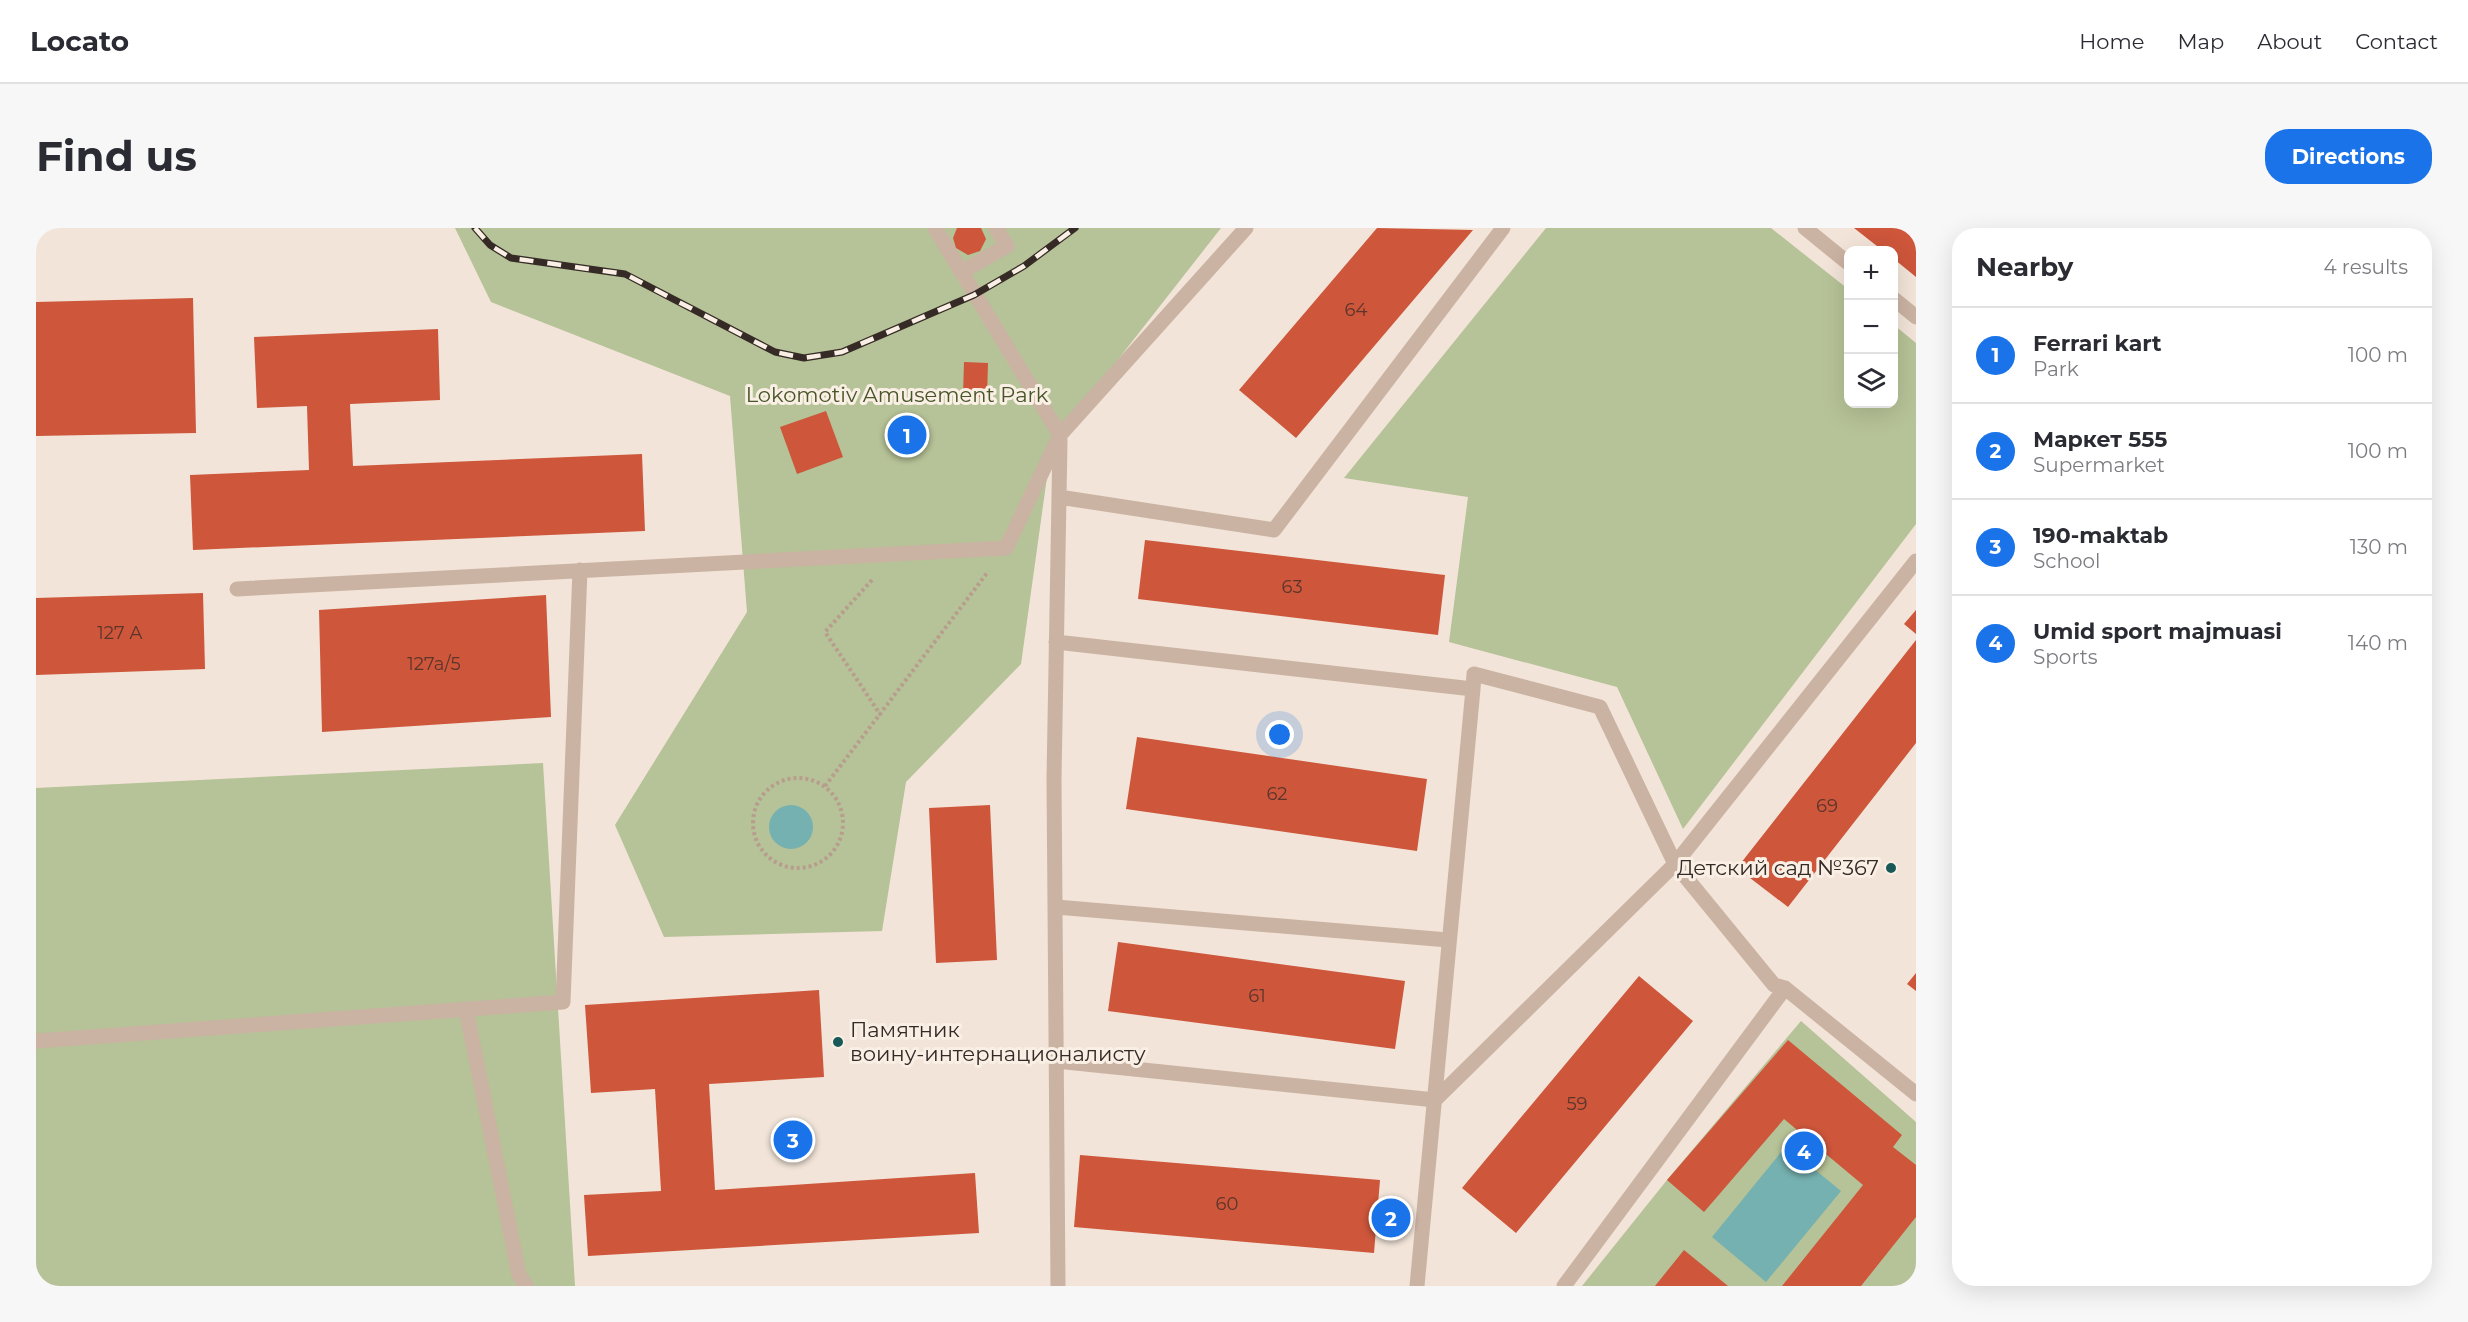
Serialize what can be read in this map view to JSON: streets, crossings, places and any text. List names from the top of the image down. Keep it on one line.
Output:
{"parks":["Lokomotiv Amusement Park"],"places":["Детский сад №367","Памятник воину-интернационалисту"],"house_numbers":["64","63","127 А","127a/5","62","69","61","59","60"],"page":{"header":"Locato","nav":["Home","Map","About","Contact"],"buttons":"Directions","title":"Find us","heading":["Nearby","4 results"],"map_buttons":["+","−"],"list":[{"mark":"1","name":"Ferrari kart","note":"Park","value":"100 m"},{"mark":"2","name":"Маркет 555","note":"Supermarket","value":"100 m"},{"mark":"3","name":"190-maktab","note":"School","value":"130 m"},{"mark":"4","name":"Umid sport majmuasi","note":"Sports","value":"140 m"}],"pins":["1","3","4","2"]}}
